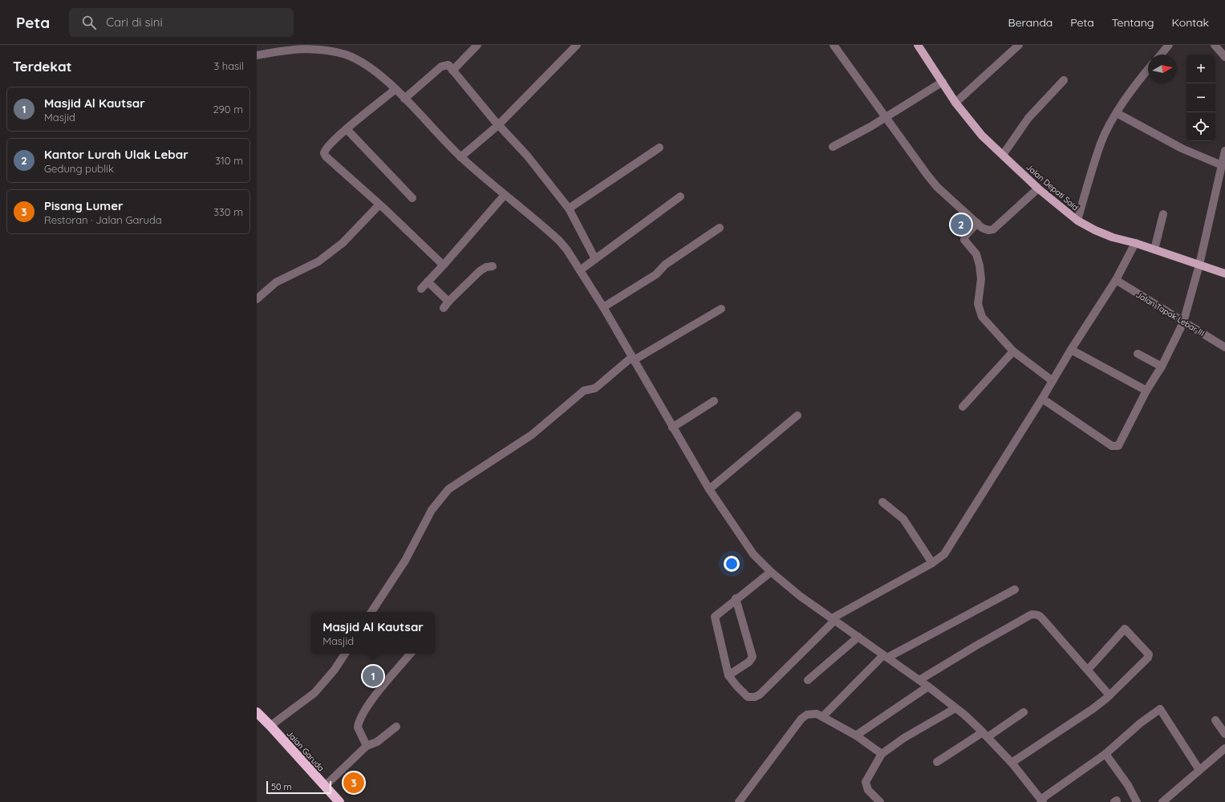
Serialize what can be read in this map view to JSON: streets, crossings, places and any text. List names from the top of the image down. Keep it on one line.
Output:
{"streets":{"highway":["Jalan Garuda"],"main road":["Jalan Depati Said"],"street":["Jalan Tapak Lebar III"]},"scale_bar":"50 m","north":"right","page":{"header":"Peta","search":"Cari di sini","nav":["Beranda","Peta","Tentang","Kontak"],"heading":["Terdekat","3 hasil"],"map_buttons":["+","−"],"list":[{"mark":"1","name":"Masjid Al Kautsar","note":"Masjid","value":"290 m"},{"mark":"2","name":"Kantor Lurah Ulak Lebar","note":"Gedung publik","value":"310 m"},{"mark":"3","name":"Pisang Lumer","note":"Restoran · Jalan Garuda","value":"330 m"}],"pins":["2","1","3"],"popup":["Masjid Al Kautsar","Masjid"],"scale":"50 m"}}
